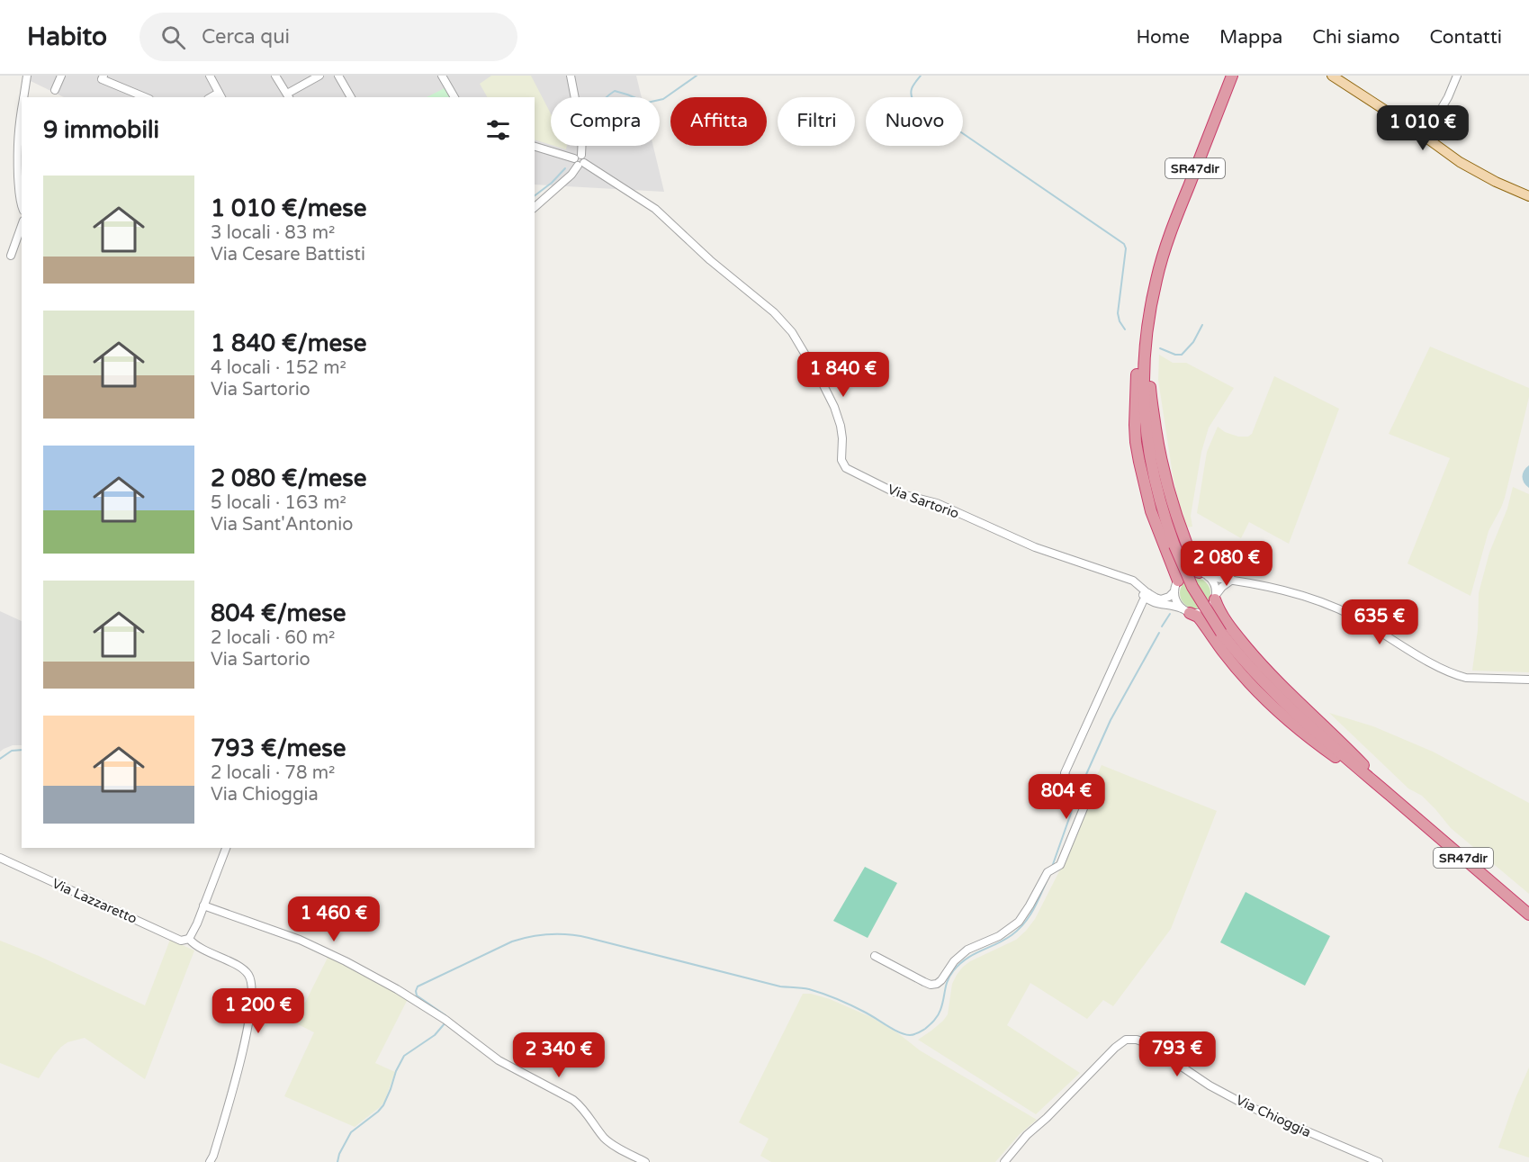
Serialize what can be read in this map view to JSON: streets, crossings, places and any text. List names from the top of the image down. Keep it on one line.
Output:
{"streets":{"highway":["SR47dir"],"street":["Via Sartorio","Via Lazzaretto","Via Chioggia"]},"page":{"header":"Habito","search":"Cerca qui","nav":["Home","Mappa","Chi siamo","Contatti"],"chip":["Compra","Affitta","Filtri","Nuovo"],"heading":"9 immobili","price":["1 010 €","1 840 €","2 080 €","635 €","804 €","1 460 €","1 200 €","793 €","2 340 €"],"list":[{"name":"1 010 €/mese","note":"3 locali · 83 m² · Via Cesare Battisti"},{"name":"1 840 €/mese","note":"4 locali · 152 m² · Via Sartorio"},{"name":"2 080 €/mese","note":"5 locali · 163 m² · Via Sant'Antonio"},{"name":"804 €/mese","note":"2 locali · 60 m² · Via Sartorio"},{"name":"793 €/mese","note":"2 locali · 78 m² · Via Chioggia"}]}}
